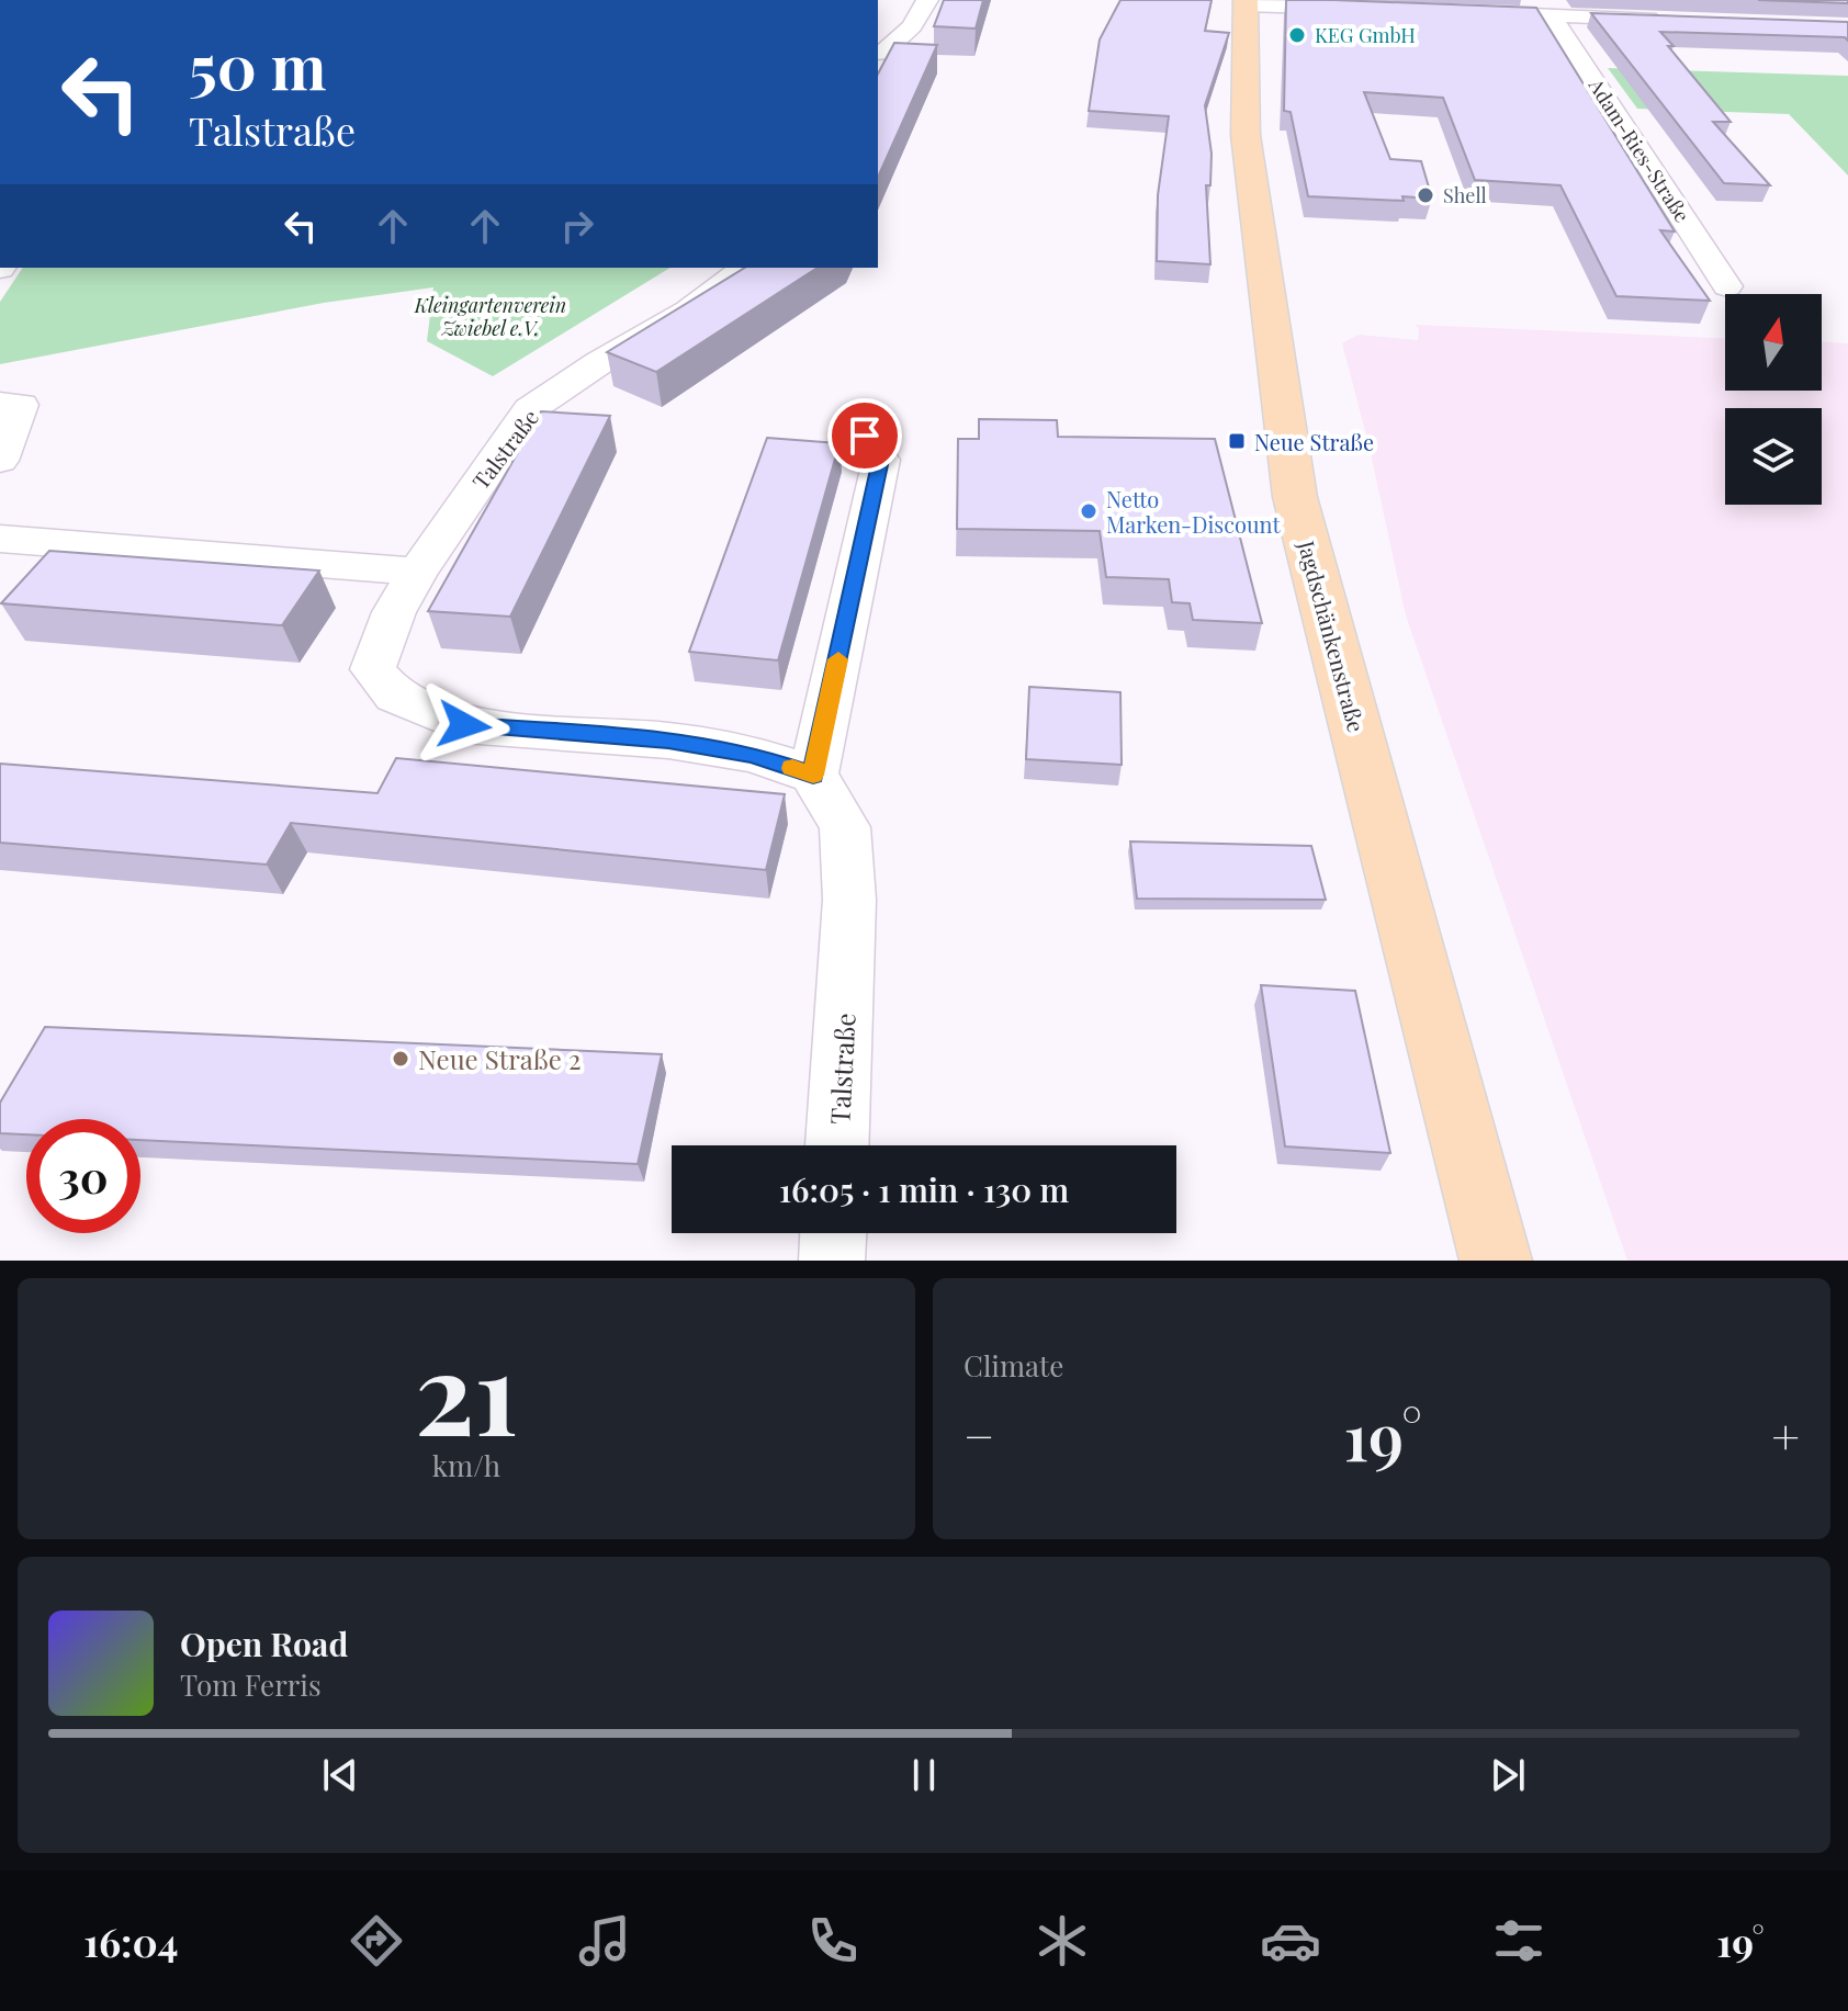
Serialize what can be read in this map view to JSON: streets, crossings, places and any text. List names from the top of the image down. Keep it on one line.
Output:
{"streets":{"main road":["Jagdschänkenstraße"],"street":["Adam-Ries-Straße","Talstraße"]},"parks":["Kleingartenverein Zwiebel e.V."],"places":{"other":["KEG GmbH","Shell","Netto Marken-Discount","Neue Straße 2"],"transit":["Neue Straße"]},"north":"top","page":{"turn":["50 m","Talstraße"],"limit":"30","trip":"16:05 · 1 min · 130 m","tile":[["21","km/h"],"Climate"],"heat":["−","19°","+"],"song":["Open Road","Tom Ferris"],"tabs":["16:04","19°"]}}
